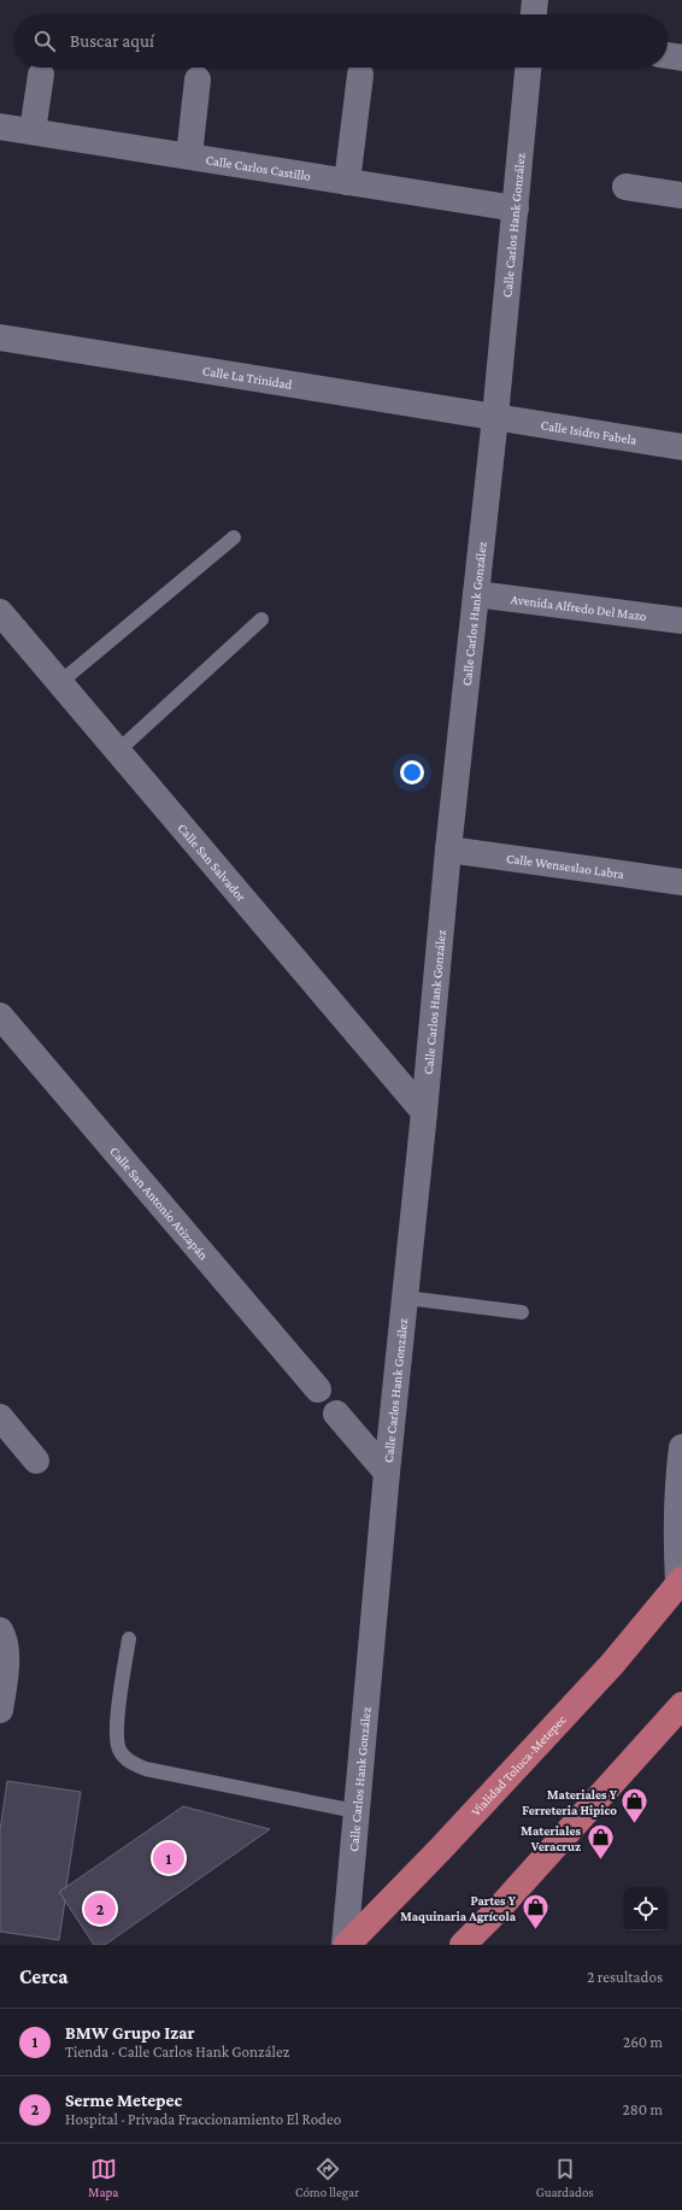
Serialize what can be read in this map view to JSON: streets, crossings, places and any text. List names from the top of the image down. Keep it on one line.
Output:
{"streets":{"highway":["Vialidad Toluca-Metepec"],"street":["Calle Carlos Castillo","Calle Carlos Hank González","Calle La Trinidad","Calle Isidro Fabela","Avenida Alfredo Del Mazo","Calle San Salvador","Calle Wenseslao Labra","Calle San Antonio Atizapán"]},"crossings":[["Calle Carlos Castillo","Calle Carlos Hank González"],["Calle Carlos Hank González","Calle La Trinidad"],["Calle Carlos Hank González","Calle Isidro Fabela"],["Calle Carlos Hank González","Avenida Alfredo Del Mazo"],["Calle Carlos Hank González","Calle San Salvador"],["Calle Carlos Hank González","Calle Wenseslao Labra"],["Calle Carlos Hank González","Vialidad Toluca-Metepec"],["Calle La Trinidad","Calle Isidro Fabela"]],"places":{"shop":["Materiales Y Ferreteria Hipico","Materiales Veracruz","Partes Y Maquinaria Agrícola"]},"page":{"search":"Buscar aquí","pins":["1","2"],"heading":["Cerca","2 resultados"],"list":[{"mark":"1","name":"BMW Grupo Izar","note":"Tienda · Calle Carlos Hank González","value":"260 m"},{"mark":"2","name":"Serme Metepec","note":"Hospital · Privada Fraccionamiento El Rodeo","value":"280 m"}],"nav":["Mapa","Cómo llegar","Guardados"]}}
